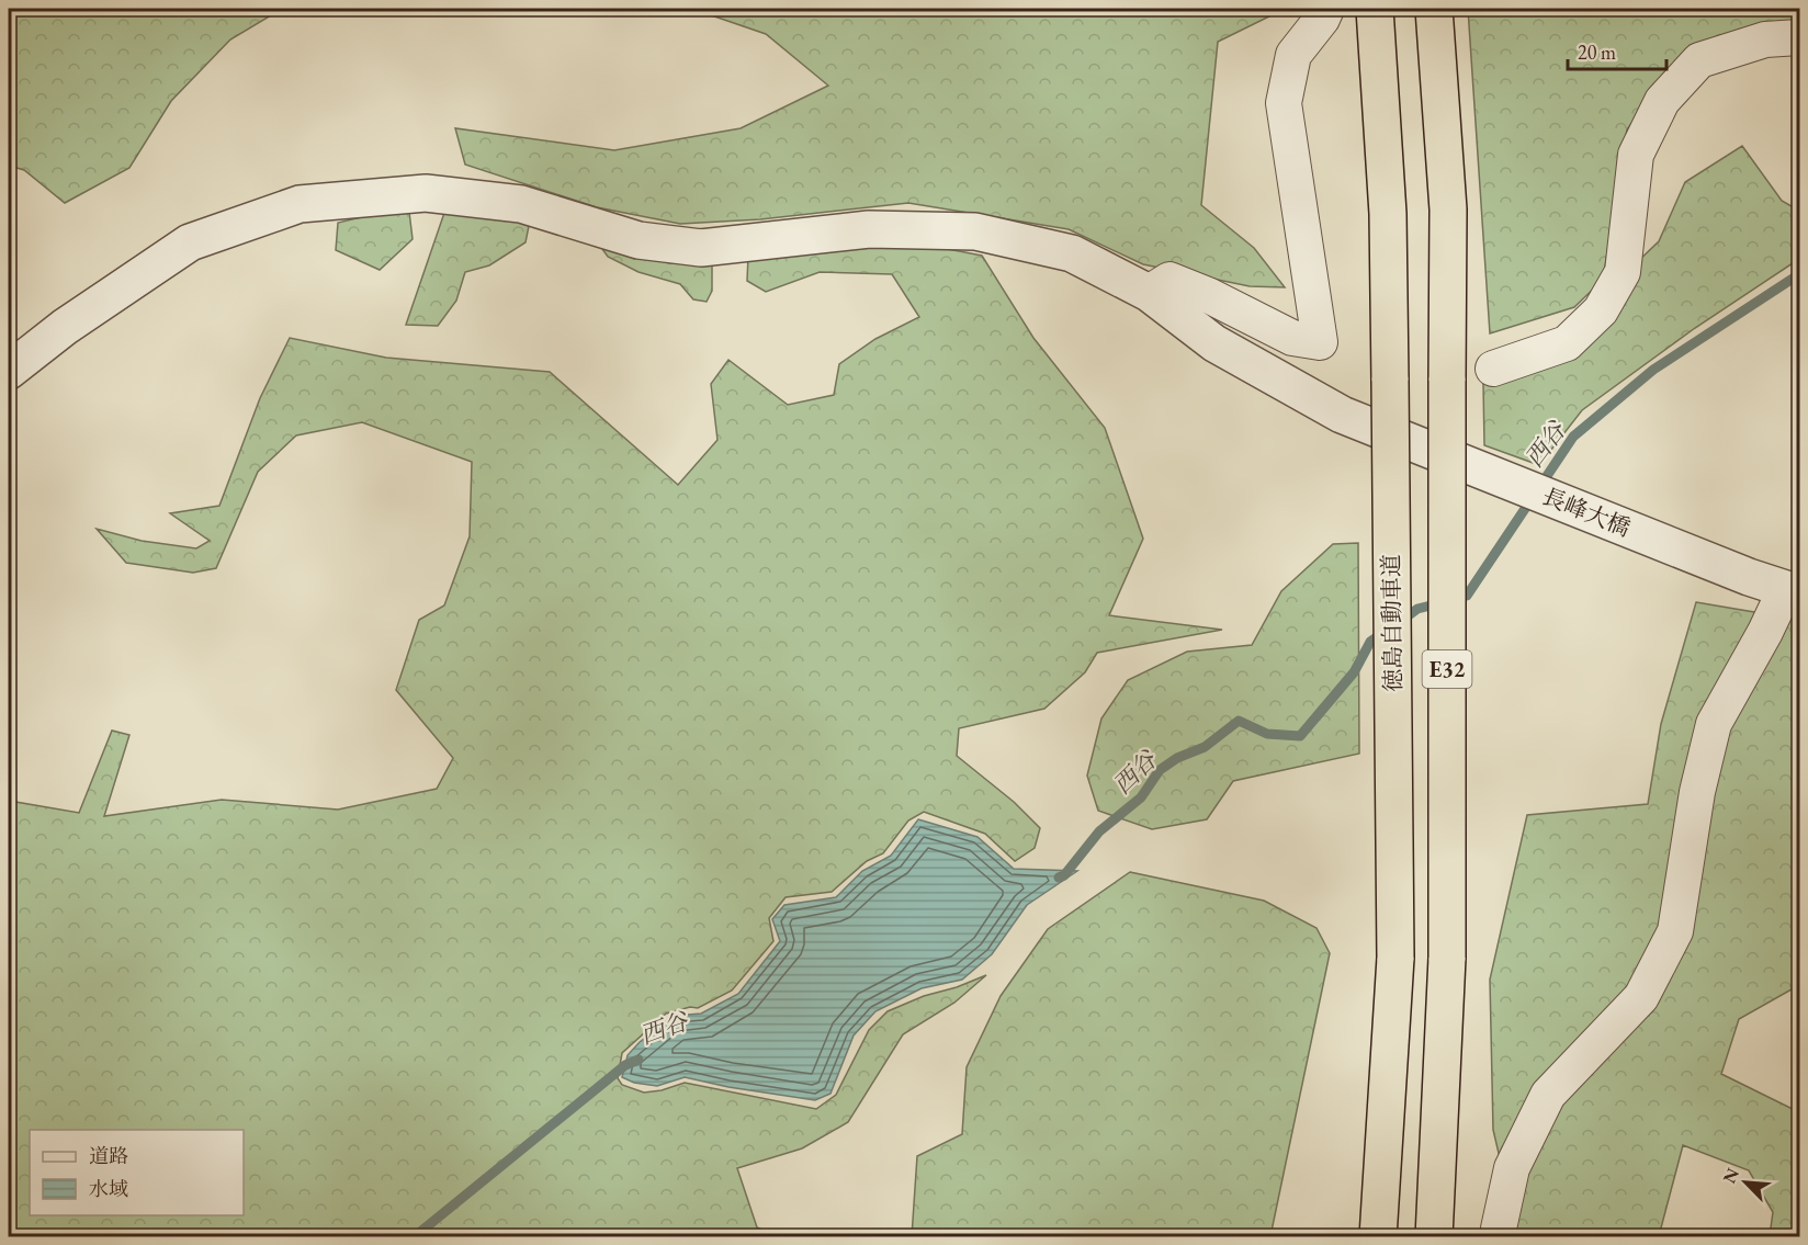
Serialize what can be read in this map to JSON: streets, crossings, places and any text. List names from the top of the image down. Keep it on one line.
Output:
{"streets":{"highway":["徳島自動車道","E32"],"street":["長峰大橋"]},"water":["西谷"],"legend":["道路","水域"],"scale_bar":"20 m","north":"top left"}
